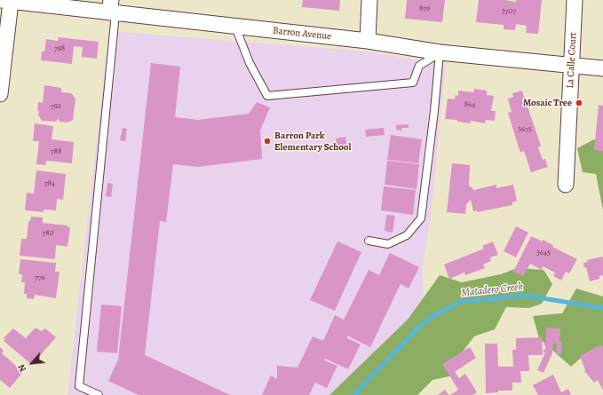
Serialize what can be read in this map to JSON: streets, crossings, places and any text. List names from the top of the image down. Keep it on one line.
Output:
{"streets":{"street":["Barron Avenue","La Calle Court"]},"crossings":[["Barron Avenue","La Calle Court"]],"water":["Matadero Creek"],"places":["Mosaic Tree","Barron Park Elementary School"],"house_numbers":["879","3707","798","864","792","3675","788","784","780","3645","776"],"north":"bottom left"}
